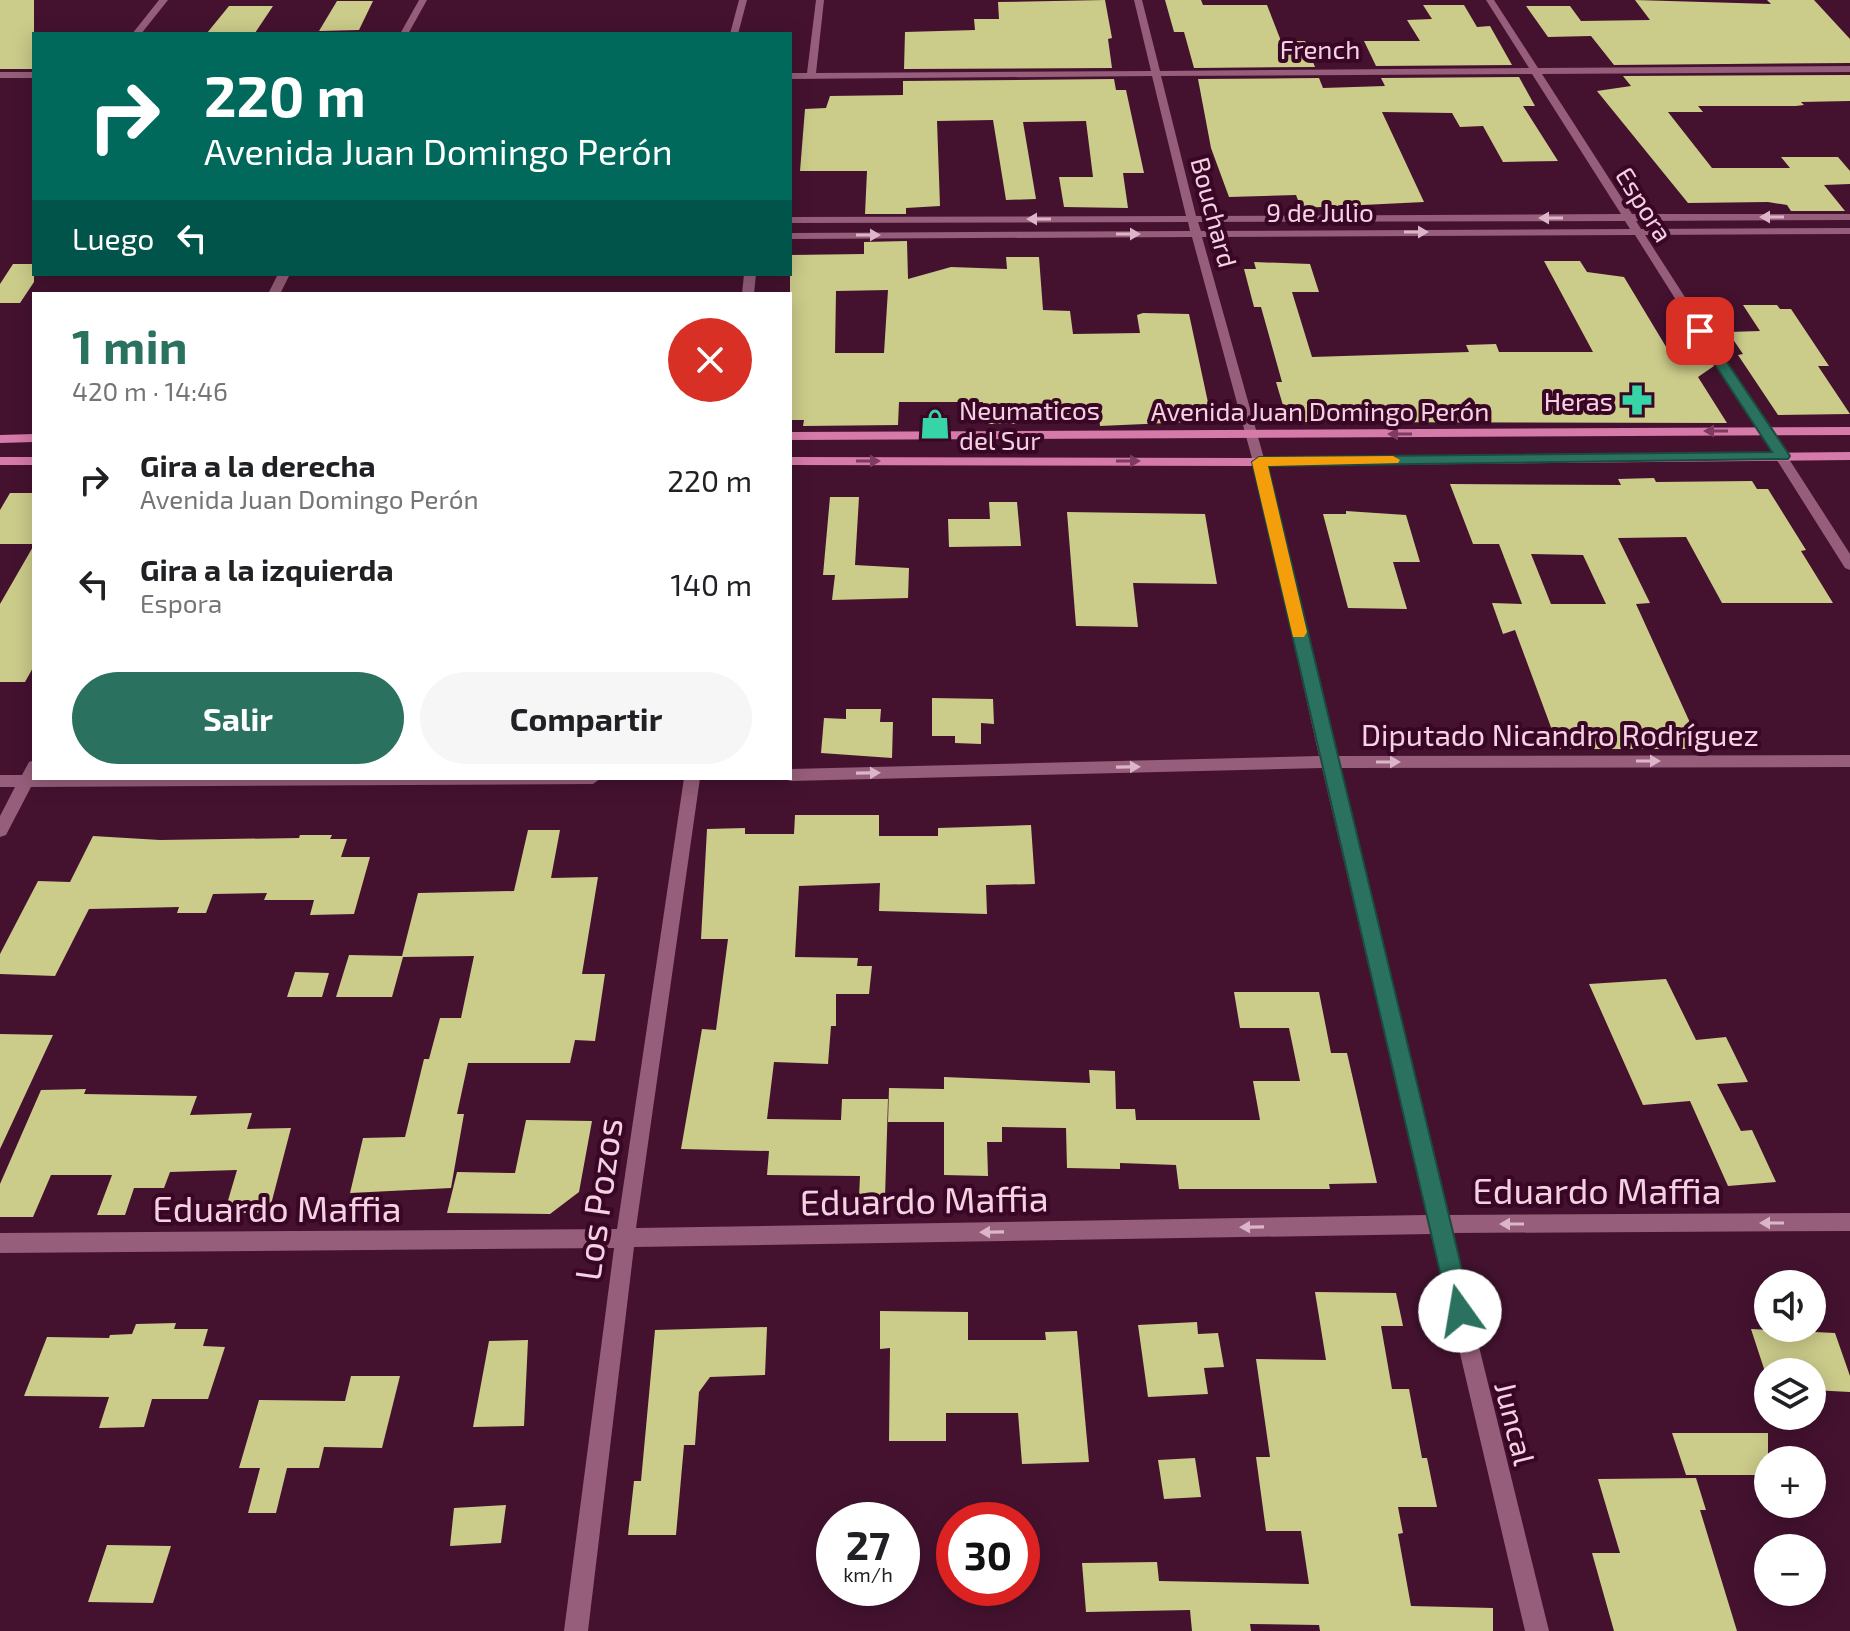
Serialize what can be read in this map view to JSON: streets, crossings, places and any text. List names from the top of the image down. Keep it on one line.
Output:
{"streets":{"main road":["Avenida Juan Domingo Perón"],"street":["French","Espora","9 de Julio","Bouchard","Diputado Nicandro Rodríguez","Eduardo Maffia","Los Pozos","Juncal"]},"crossings":[["French","Espora"],["French","Bouchard"],["Espora","9 de Julio"],["Espora","Avenida Juan Domingo Perón"],["9 de Julio","Bouchard"],["Bouchard","Avenida Juan Domingo Perón"],["Bouchard","Juncal"],["Avenida Juan Domingo Perón","Juncal"],["Diputado Nicandro Rodríguez","Juncal"],["Eduardo Maffia","Los Pozos"],["Eduardo Maffia","Juncal"]],"one_way":["Diputado Nicandro Rodríguez","Eduardo Maffia"],"places":{"pharmacy":["Heras"],"shop":["Neumaticos del Sur"]},"page":{"turn":["220 m","Avenida Juan Domingo Perón"],"then":"Luego","heading":["1 min","420 m · 14:46"],"list":[{"name":"Gira a la derecha","note":"Avenida Juan Domingo Perón","value":"220 m"},{"name":"Gira a la izquierda","note":"Espora","value":"140 m"}],"buttons":["Salir","Compartir"],"map_buttons":["+","−"],"speed":"27 km/h","limit":"30"}}
